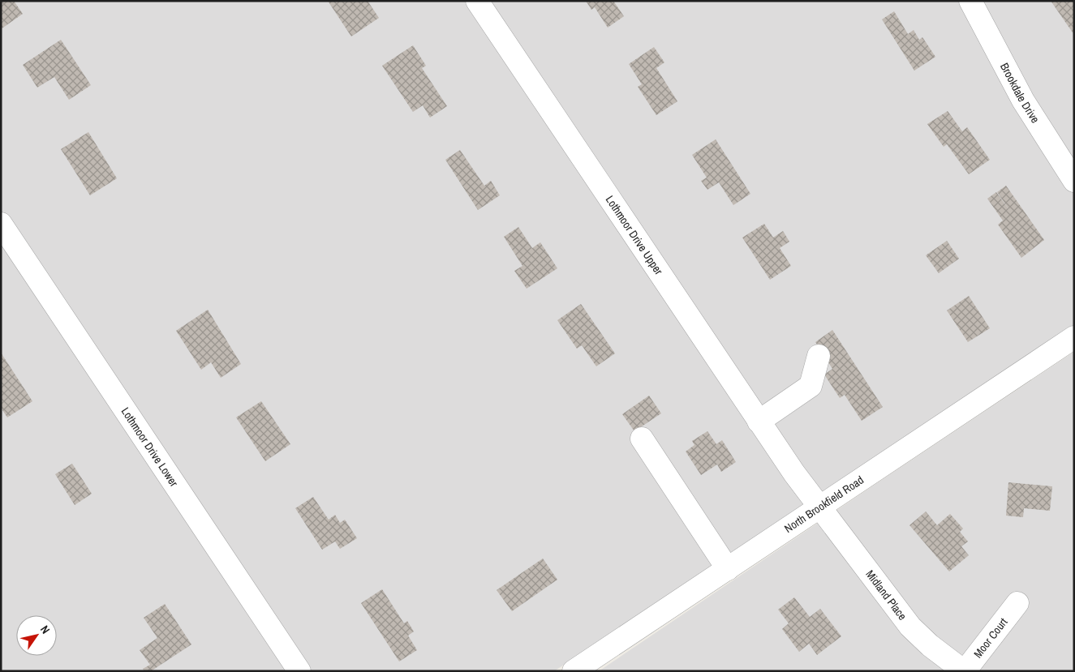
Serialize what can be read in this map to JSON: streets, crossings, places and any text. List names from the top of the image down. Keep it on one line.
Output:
{"streets":{"street":["Brookdale Drive","Lothmoor Drive Upper","Lothmoor Drive Lower","North Brookfield Road","Midland Place","Moor Court"]},"crossings":[["Lothmoor Drive Upper","North Brookfield Road"],["Lothmoor Drive Upper","Midland Place"],["North Brookfield Road","Midland Place"],["Midland Place","Moor Court"]],"north":"top right"}
